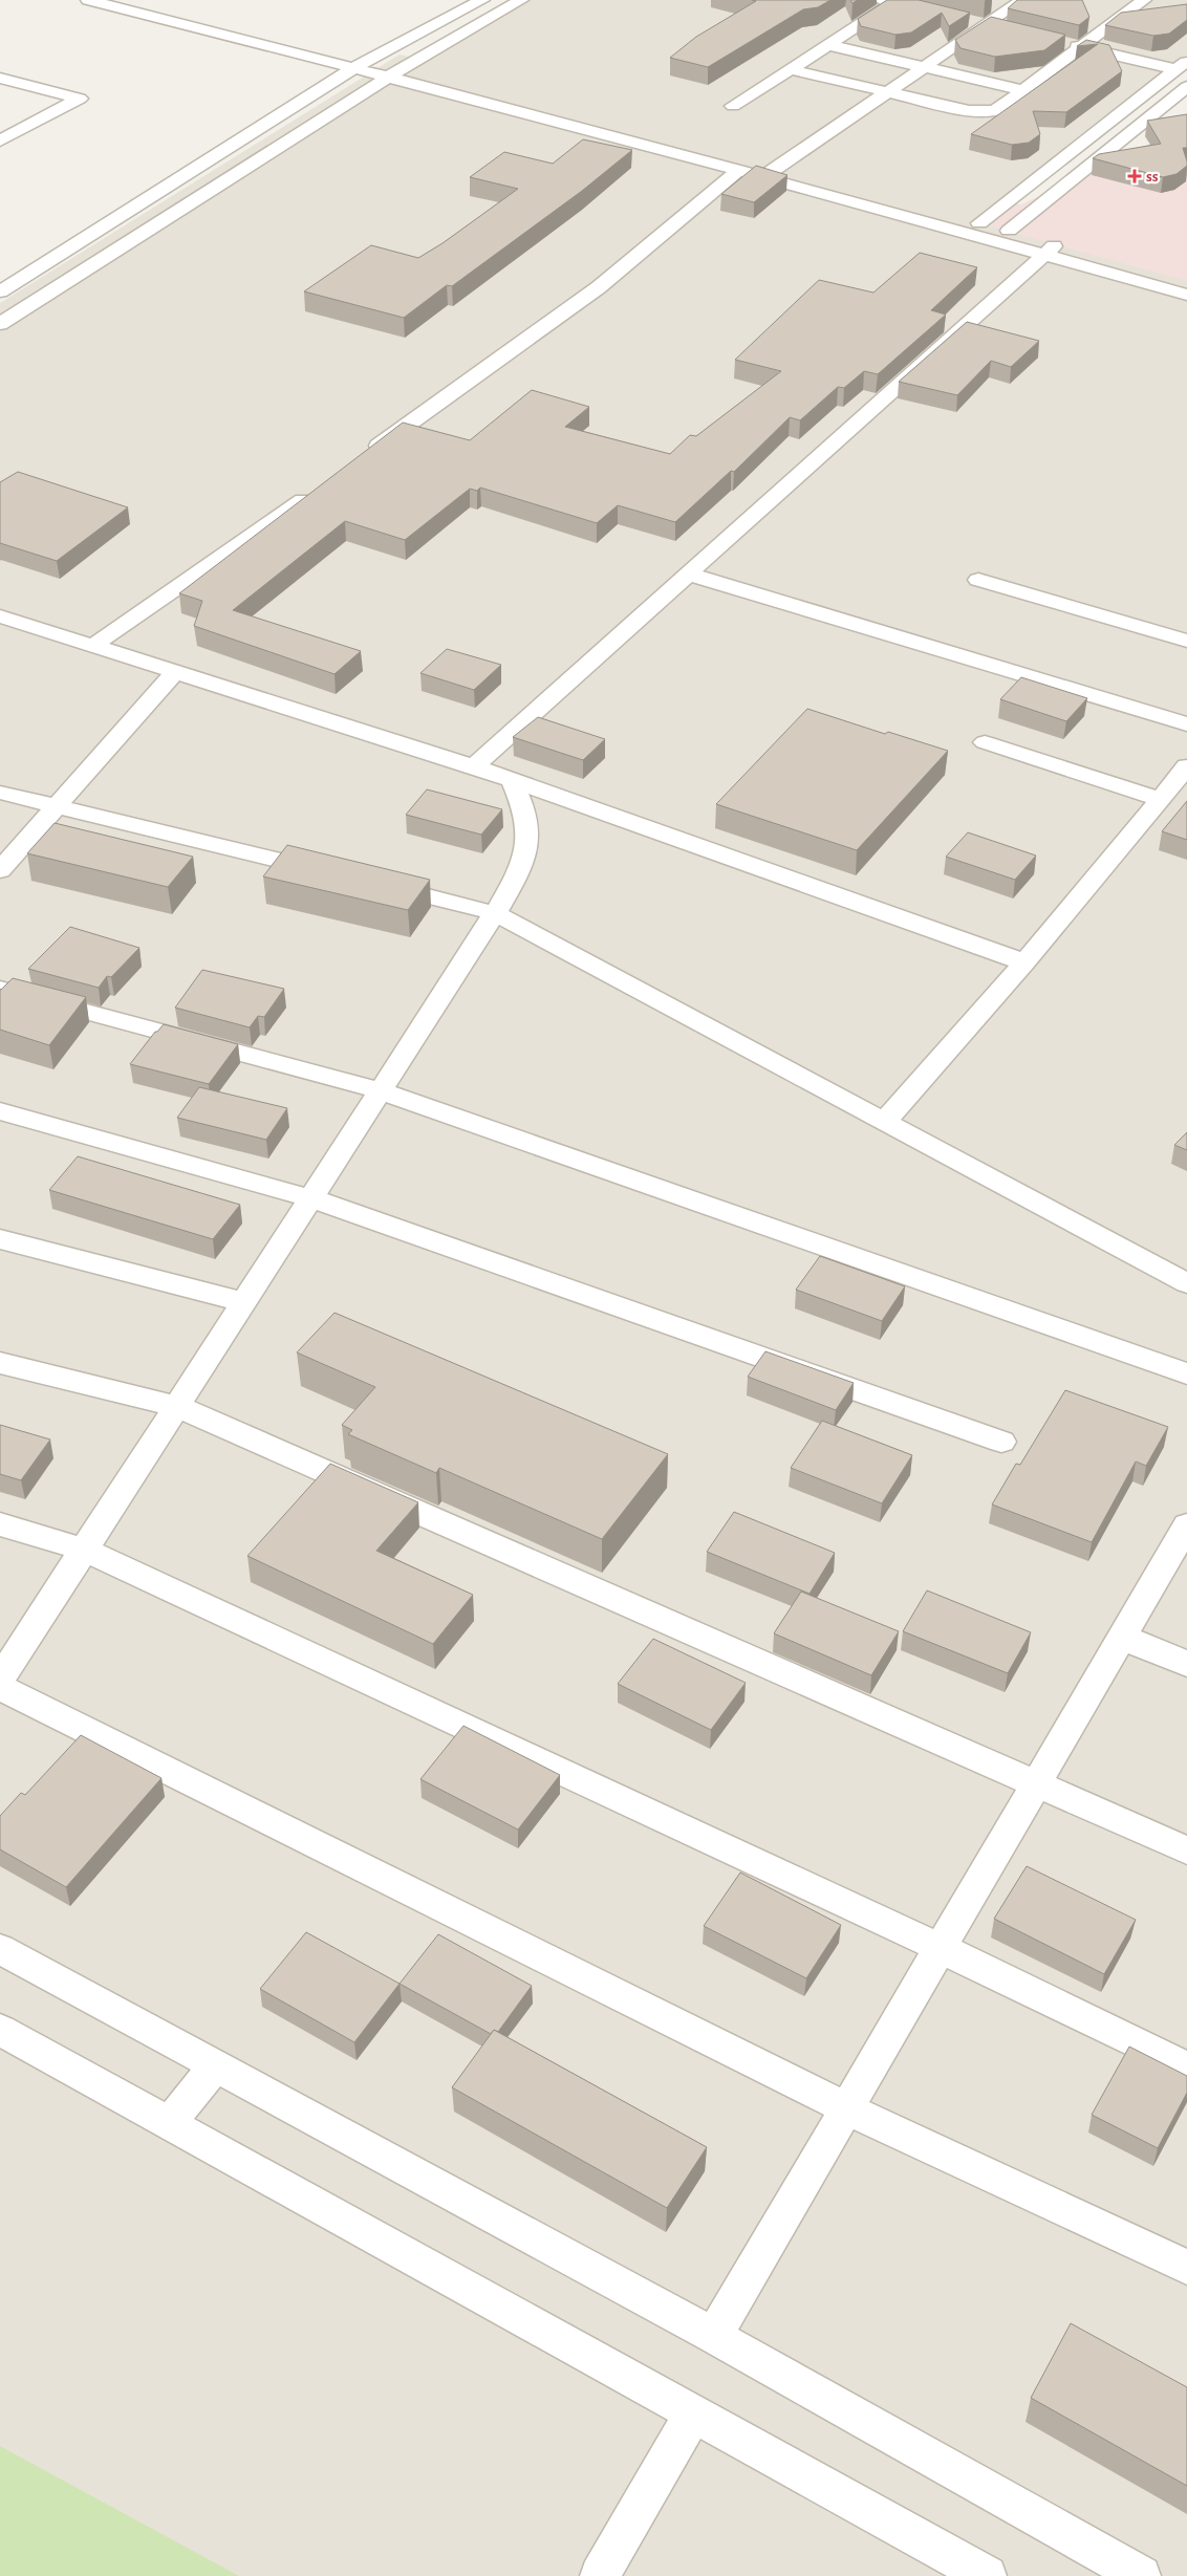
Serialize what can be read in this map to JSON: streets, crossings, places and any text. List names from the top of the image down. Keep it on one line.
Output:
{"places":{"health":["ss"]}}
